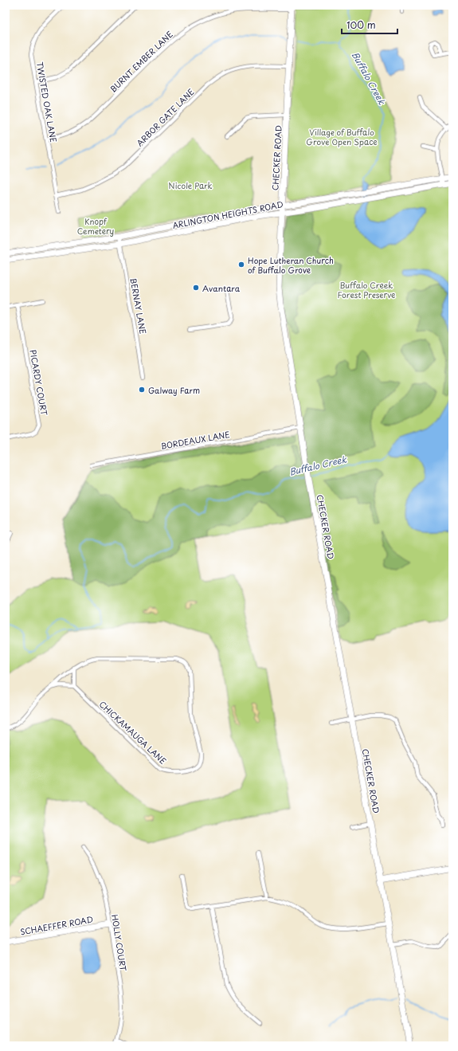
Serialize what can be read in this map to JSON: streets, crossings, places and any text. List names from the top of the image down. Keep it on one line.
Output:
{"streets":{"street":["BURNT EMBER LANE","TWISTED OAK LANE","ARBOR GATE LANE","CHECKER ROAD","ARLINGTON HEIGHTS ROAD","BERNAY LANE","PICARDY COURT","BORDEAUX LANE","CHICKAMAUGA LANE","SCHAEFFER ROAD","HOLLY COURT"]},"crossings":[["BURNT EMBER LANE","TWISTED OAK LANE"],["BURNT EMBER LANE","CHECKER ROAD"],["TWISTED OAK LANE","ARBOR GATE LANE"],["ARBOR GATE LANE","CHECKER ROAD"],["CHECKER ROAD","ARLINGTON HEIGHTS ROAD"],["CHECKER ROAD","BORDEAUX LANE"],["ARLINGTON HEIGHTS ROAD","BERNAY LANE"],["SCHAEFFER ROAD","HOLLY COURT"]],"water":["Buffalo Creek"],"parks":["Village of Buffalo Grove Open Space","Nicole Park","Knopf Cemetery","Buffalo Creek Forest Preserve"],"places":["Hope Lutheran Church of Buffalo Grove","Avantara","Galway Farm"],"scale_bar":"100 m"}
